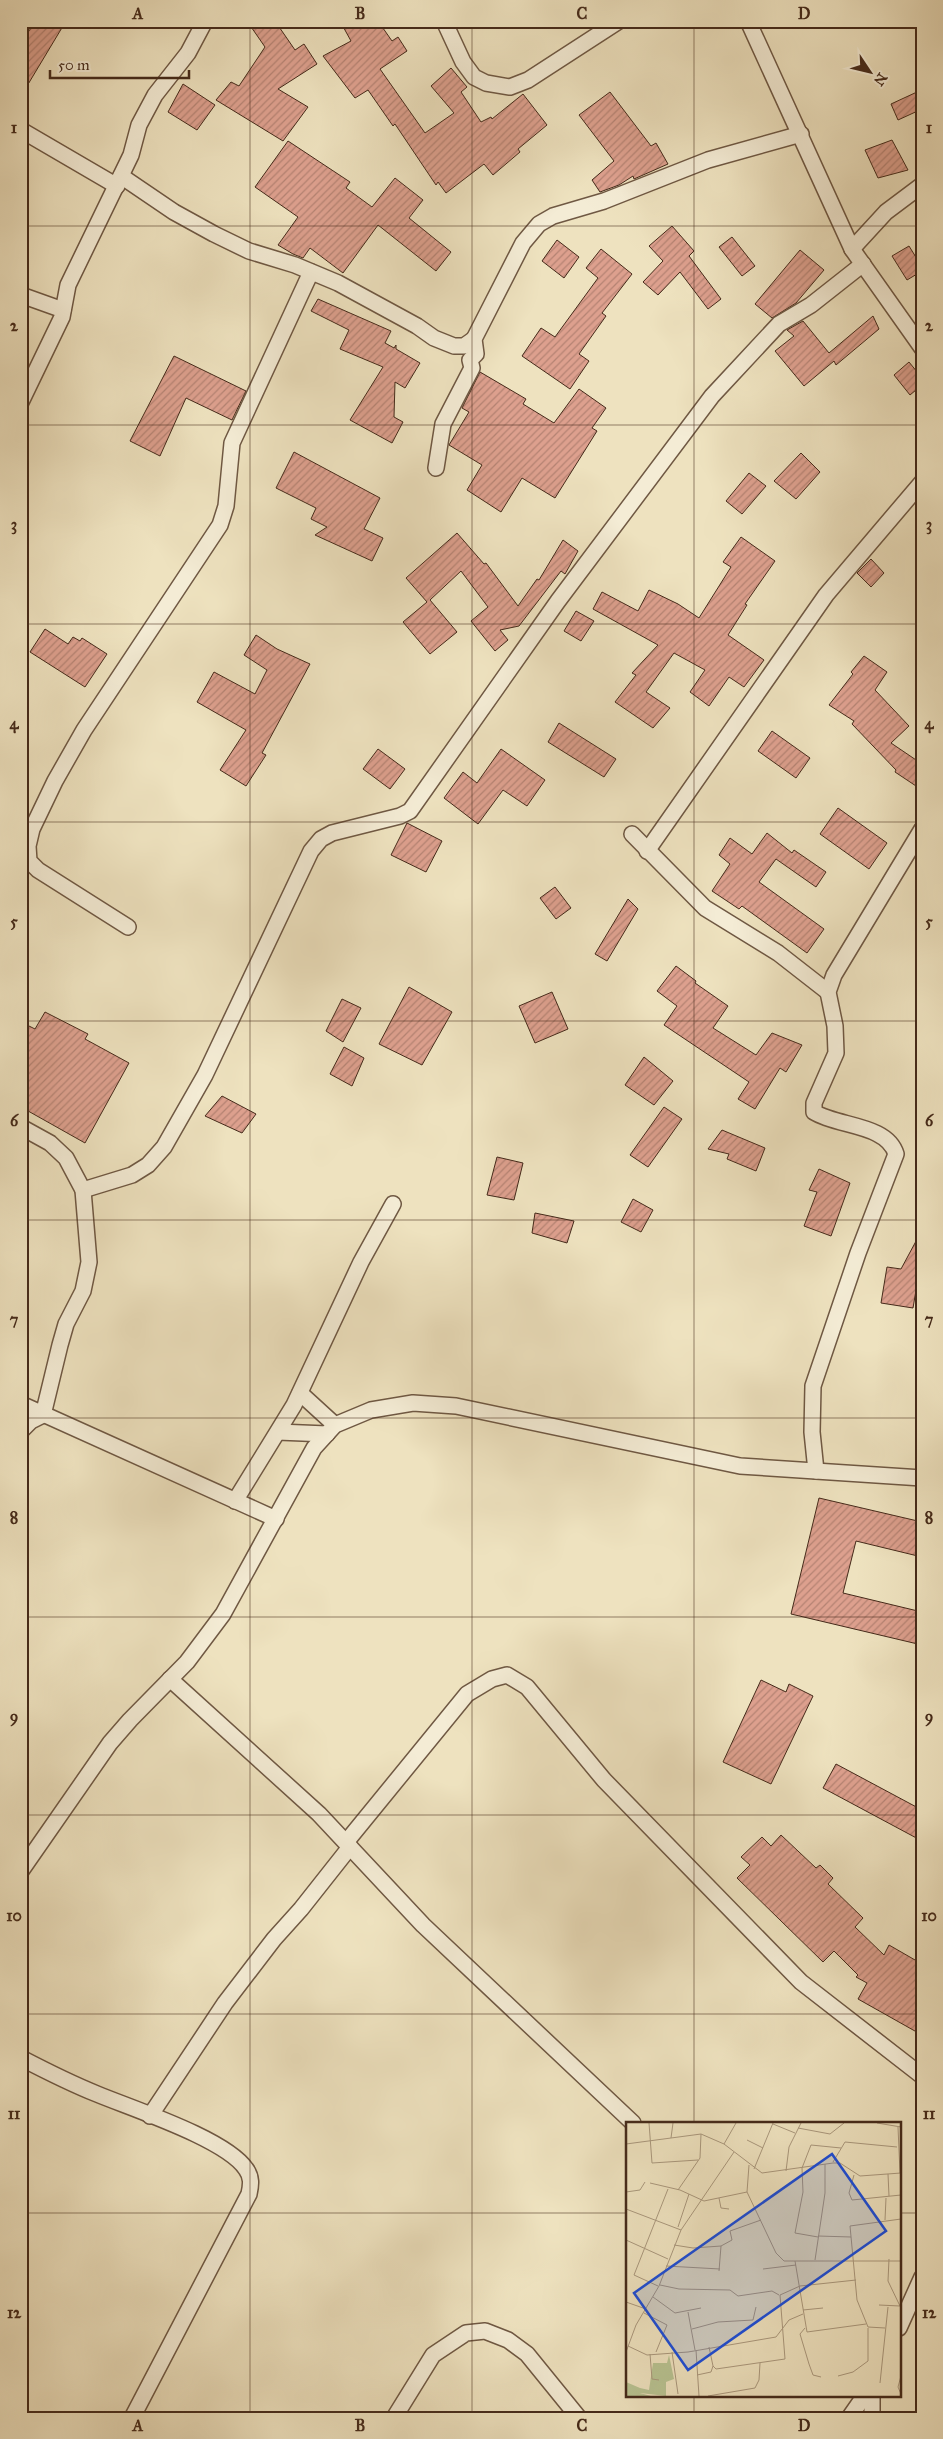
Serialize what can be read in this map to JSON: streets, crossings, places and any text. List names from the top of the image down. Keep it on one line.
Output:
{"scale_bar":"50 m","north":"bottom right","grid":{"columns":["A","B","C","D"],"rows":["1","2","3","4","5","6","7","8","9","10","11","12"]}}
